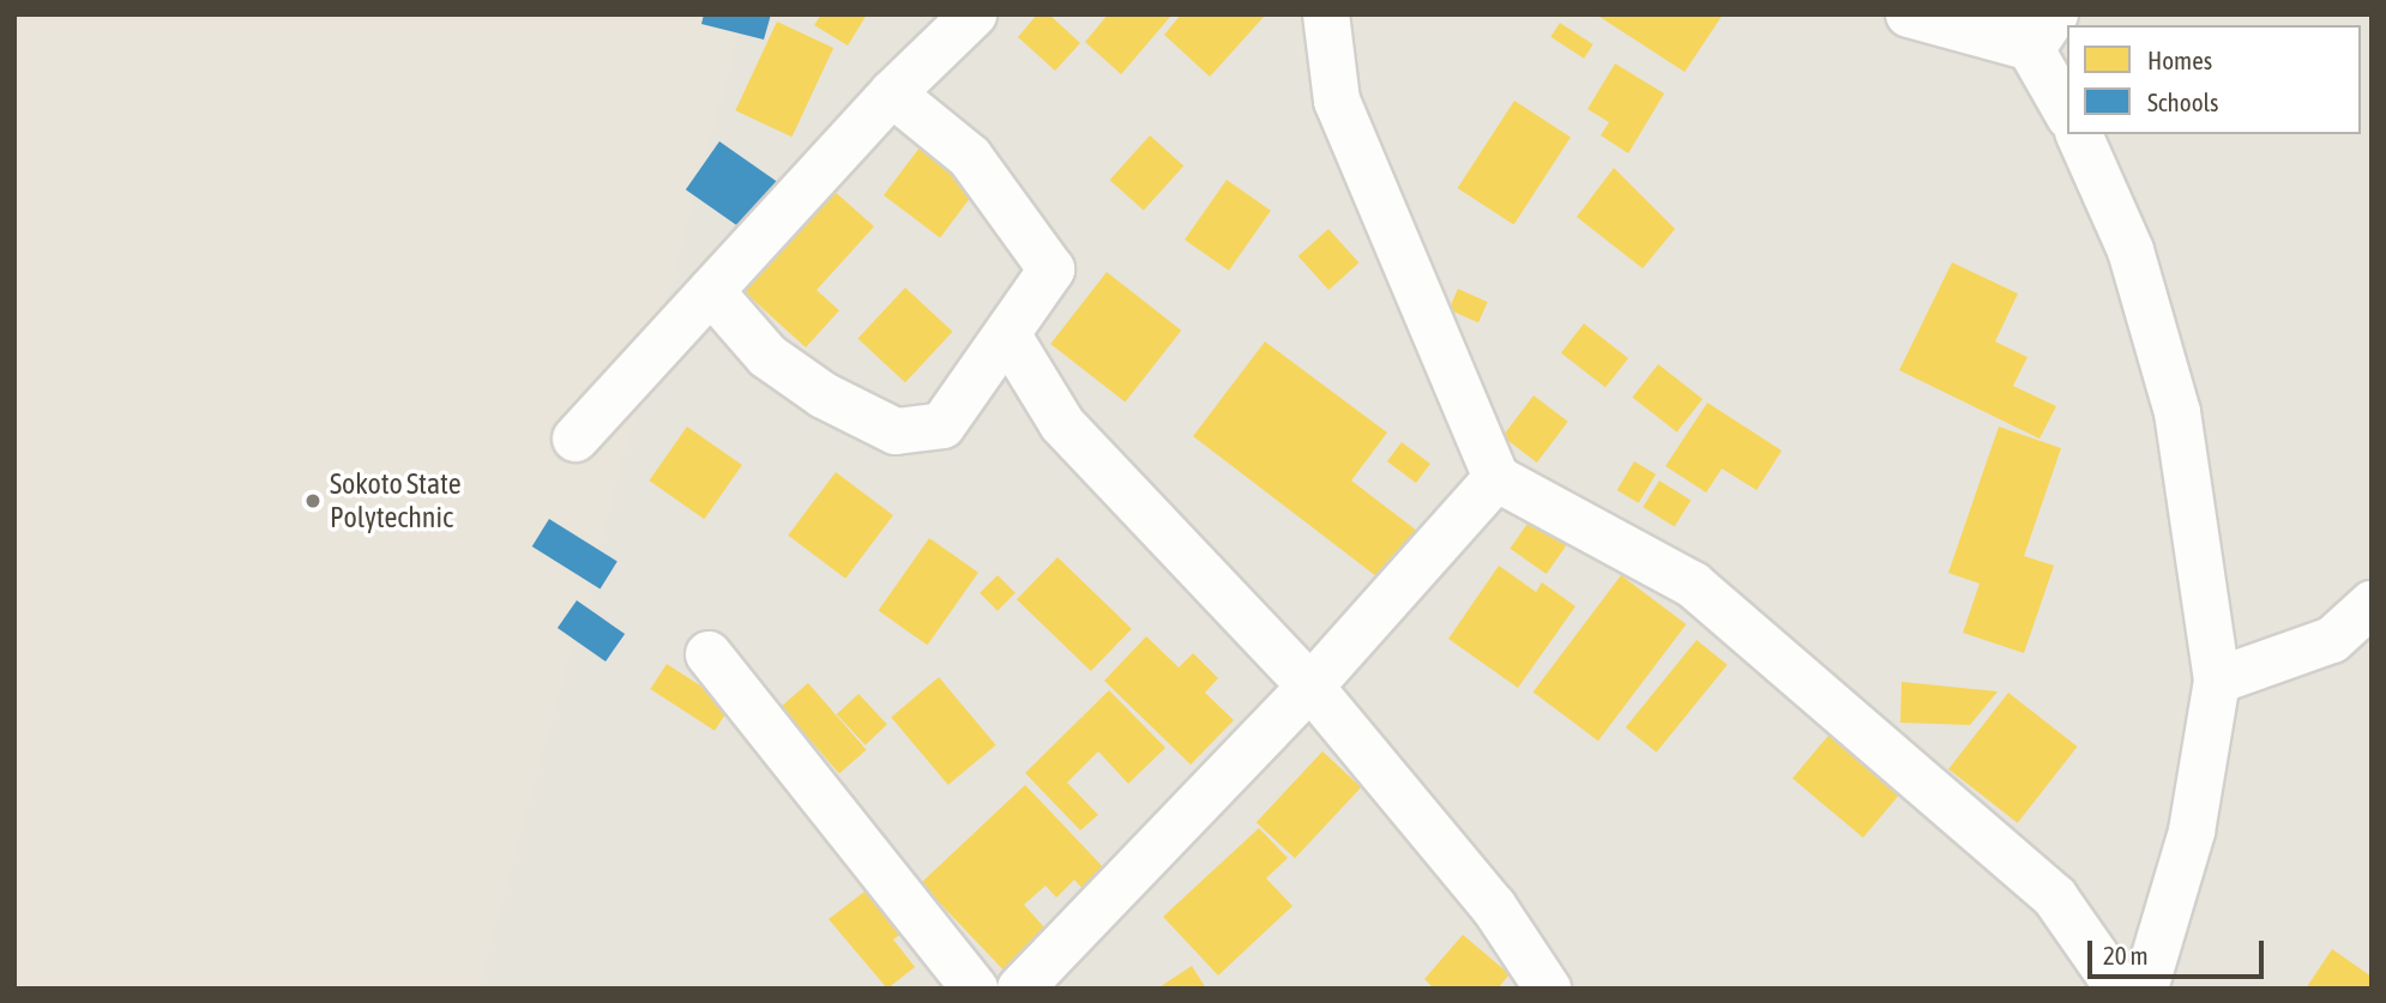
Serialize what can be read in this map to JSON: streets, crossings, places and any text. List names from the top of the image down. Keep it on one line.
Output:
{"places":["Sokoto State Polytechnic"],"legend":["Homes","Schools"],"scale_bar":"20 m"}
